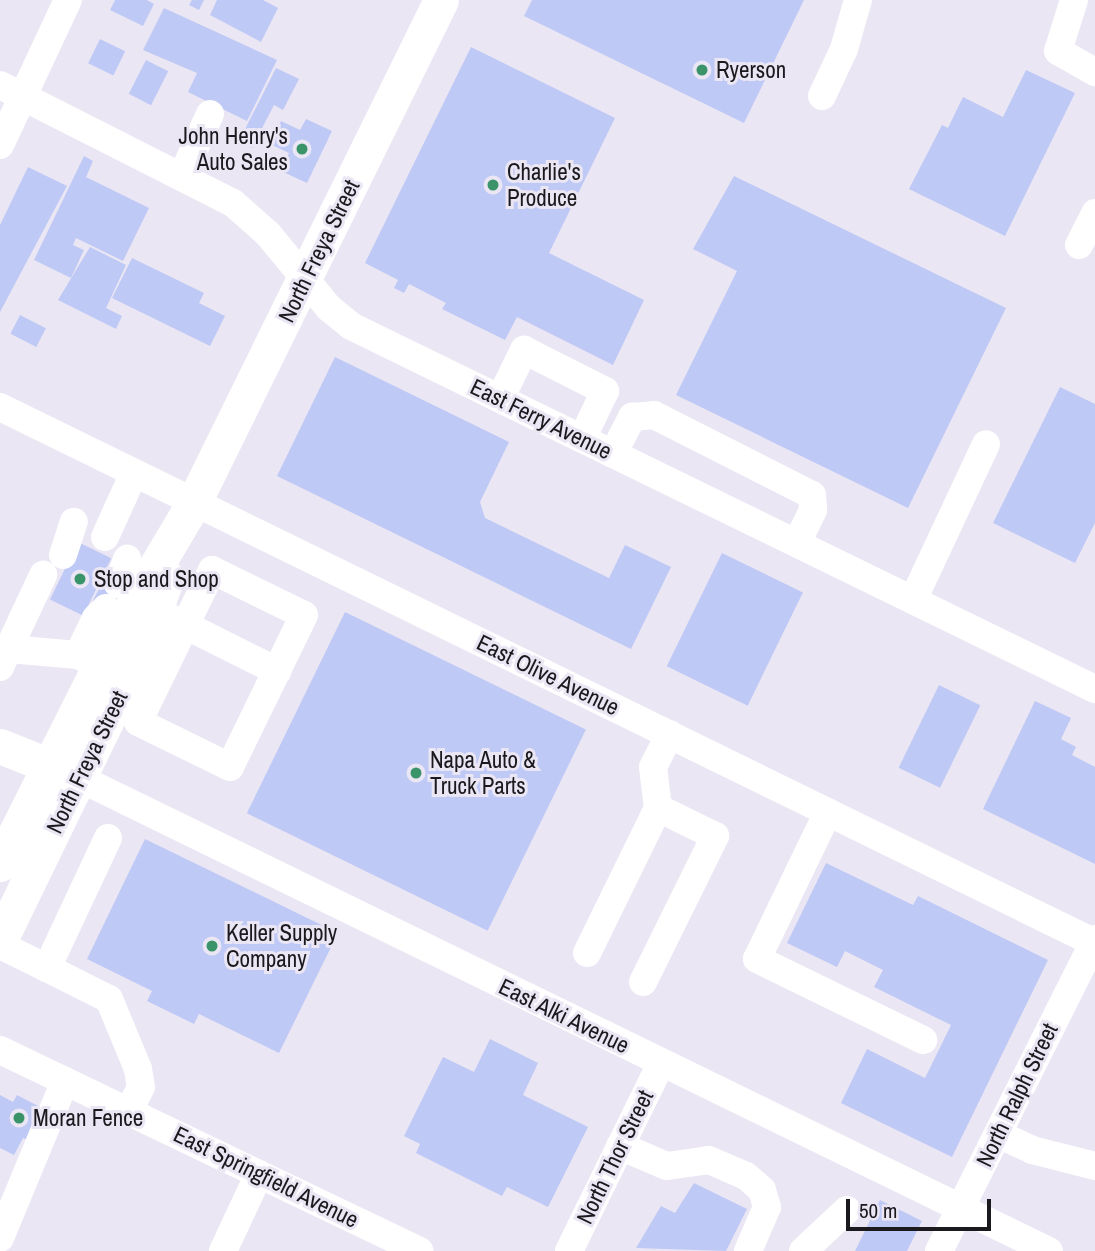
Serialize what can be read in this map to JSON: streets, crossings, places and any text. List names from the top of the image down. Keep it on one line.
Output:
{"streets":{"main road":["North Freya Street"],"street":["East Ferry Avenue","East Olive Avenue","East Alki Avenue","North Ralph Street","North Thor Street","East Springfield Avenue"]},"crossings":[["North Freya Street","East Ferry Avenue"],["North Freya Street","East Olive Avenue"],["North Freya Street","East Alki Avenue"],["East Olive Avenue","North Ralph Street"],["East Alki Avenue","North Ralph Street"],["East Alki Avenue","North Thor Street"]],"places":["Ryerson","John Henry's Auto Sales","Charlie's Produce","Stop and Shop","Napa Auto & Truck Parts","Keller Supply Company","Moran Fence"],"scale_bar":"50 m"}
